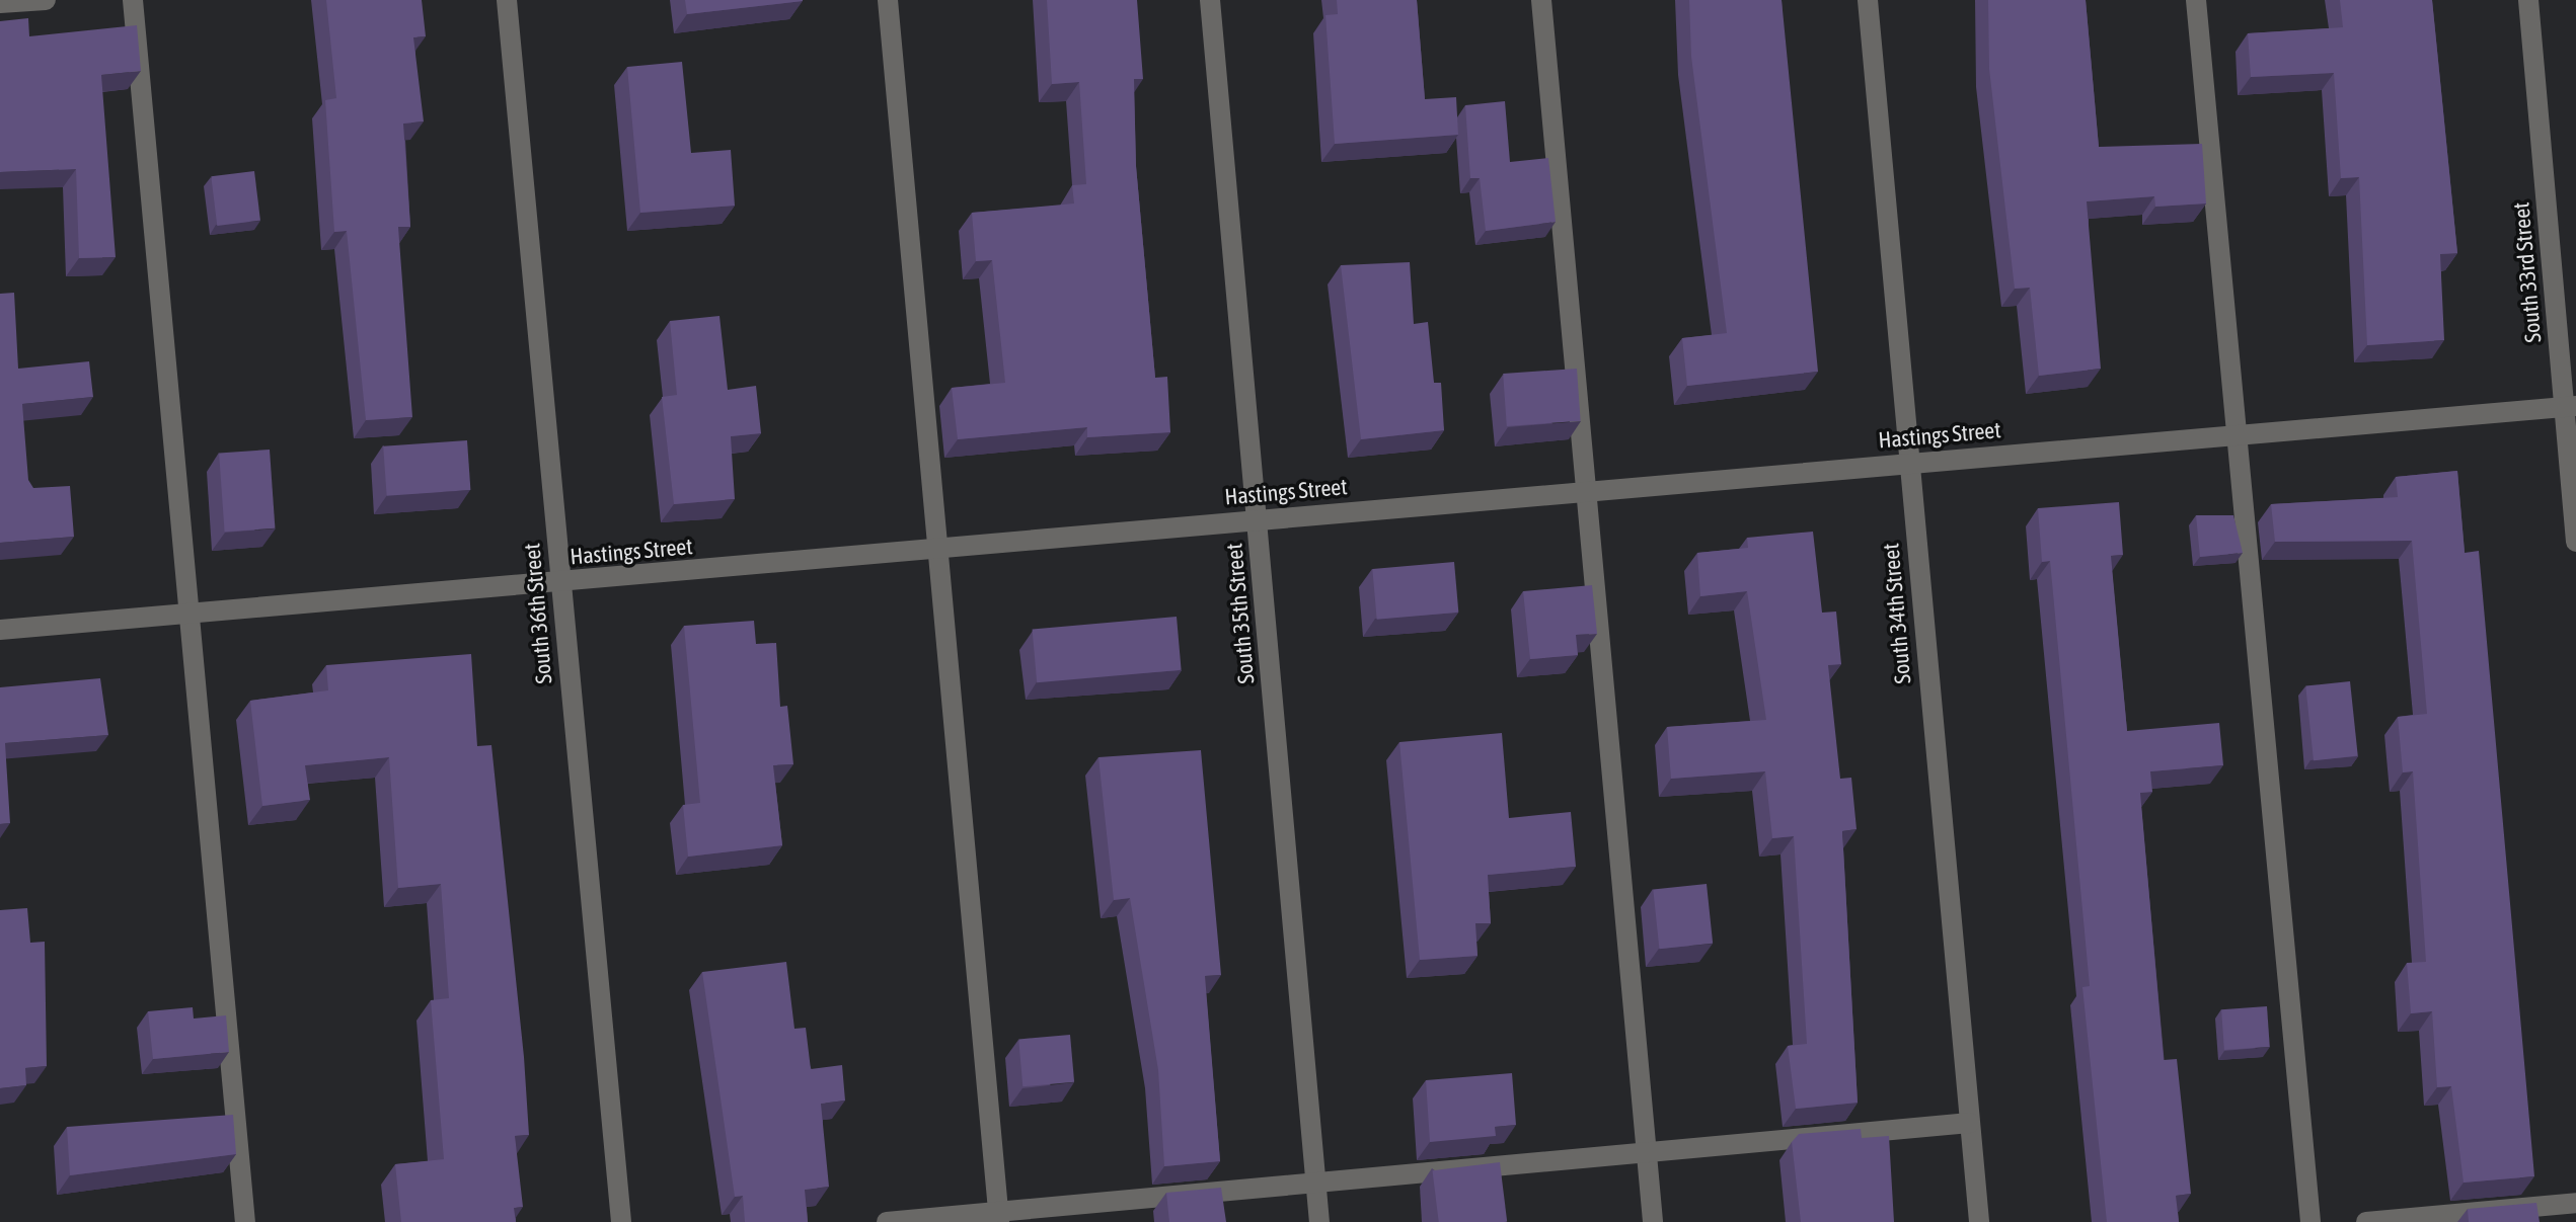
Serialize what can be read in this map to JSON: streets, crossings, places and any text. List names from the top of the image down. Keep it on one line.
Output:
{"streets":{"street":["South 33rd Street","Hastings Street","South 36th Street","South 35th Street","South 34th Street"]},"crossings":[["South 33rd Street","Hastings Street"],["Hastings Street","South 36th Street"],["Hastings Street","South 35th Street"],["Hastings Street","South 34th Street"]]}
